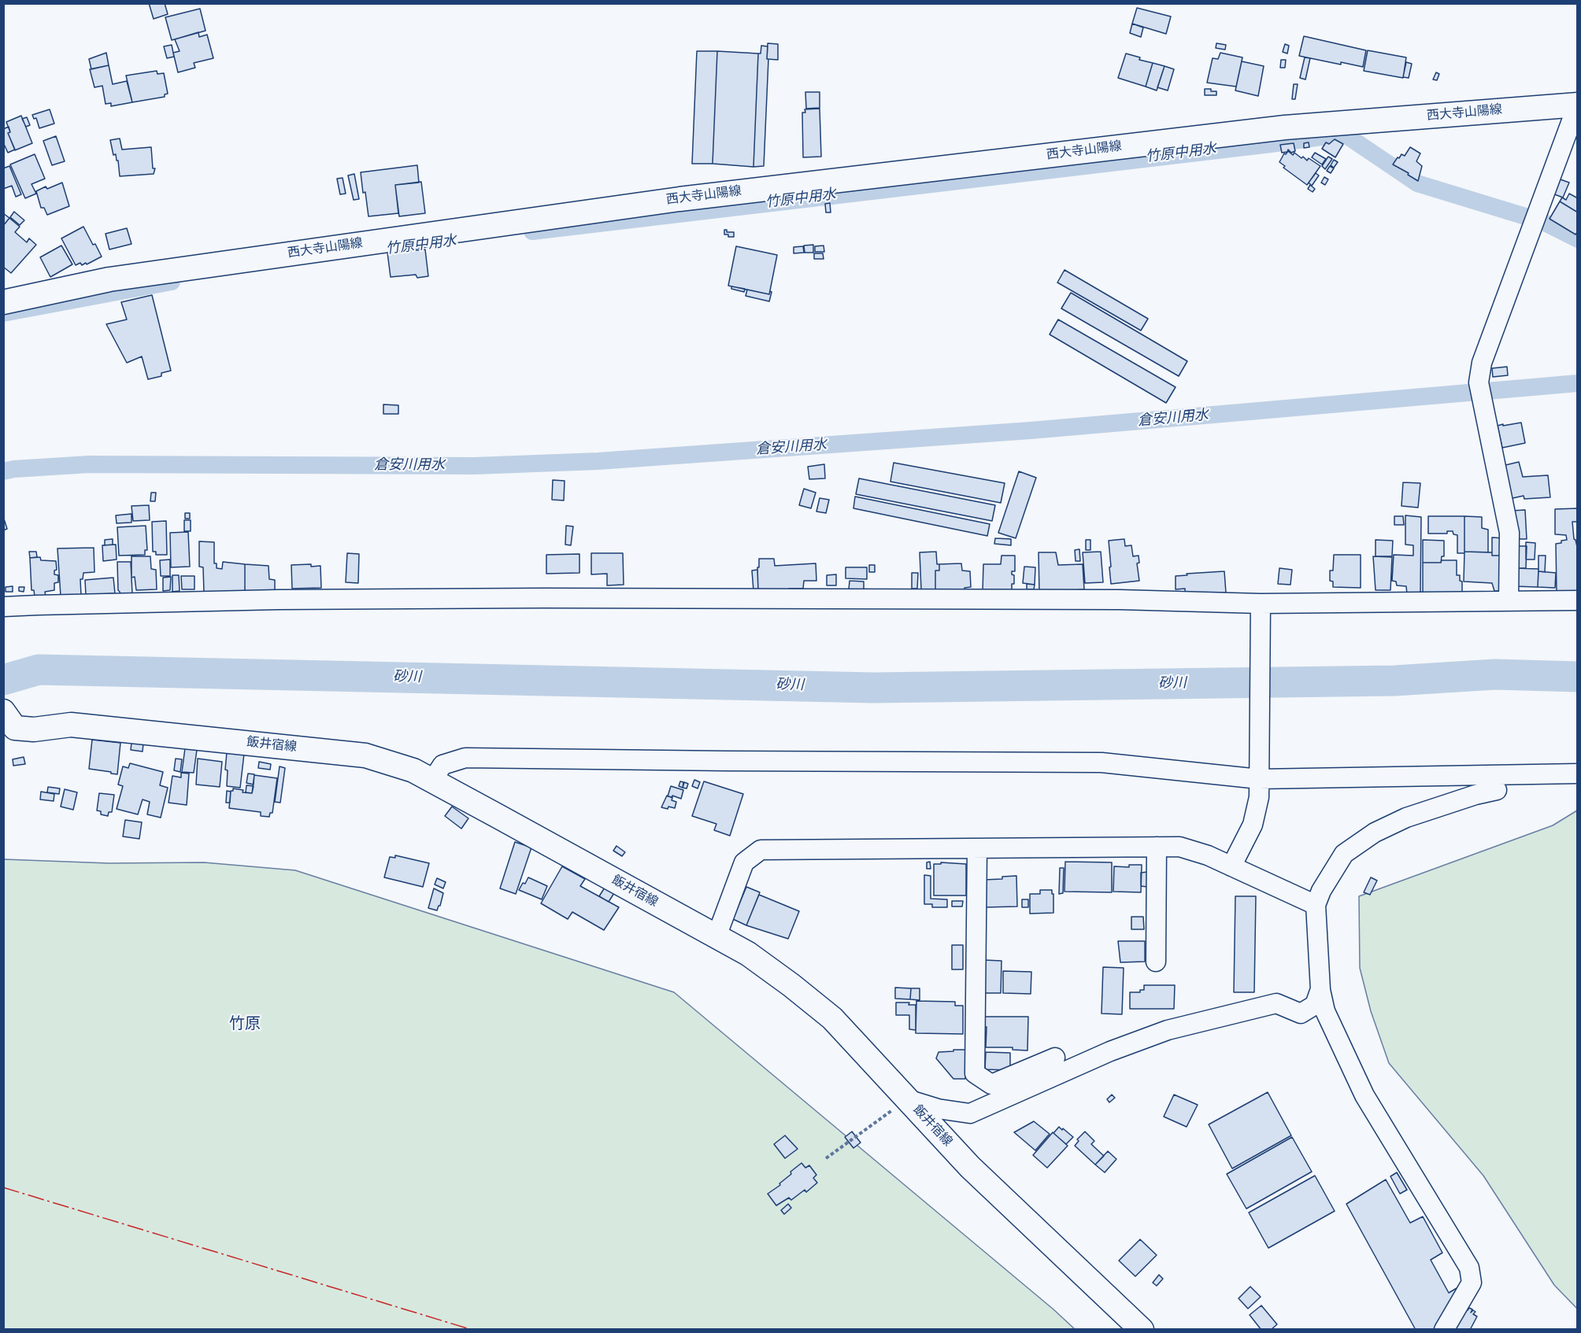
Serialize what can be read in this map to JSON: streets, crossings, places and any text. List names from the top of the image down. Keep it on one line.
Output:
{"streets":{"main road":["西大寺山陽線","飯井宿線"]},"districts":["竹原"],"water":["竹原中用水","倉安川用水","砂川"]}
